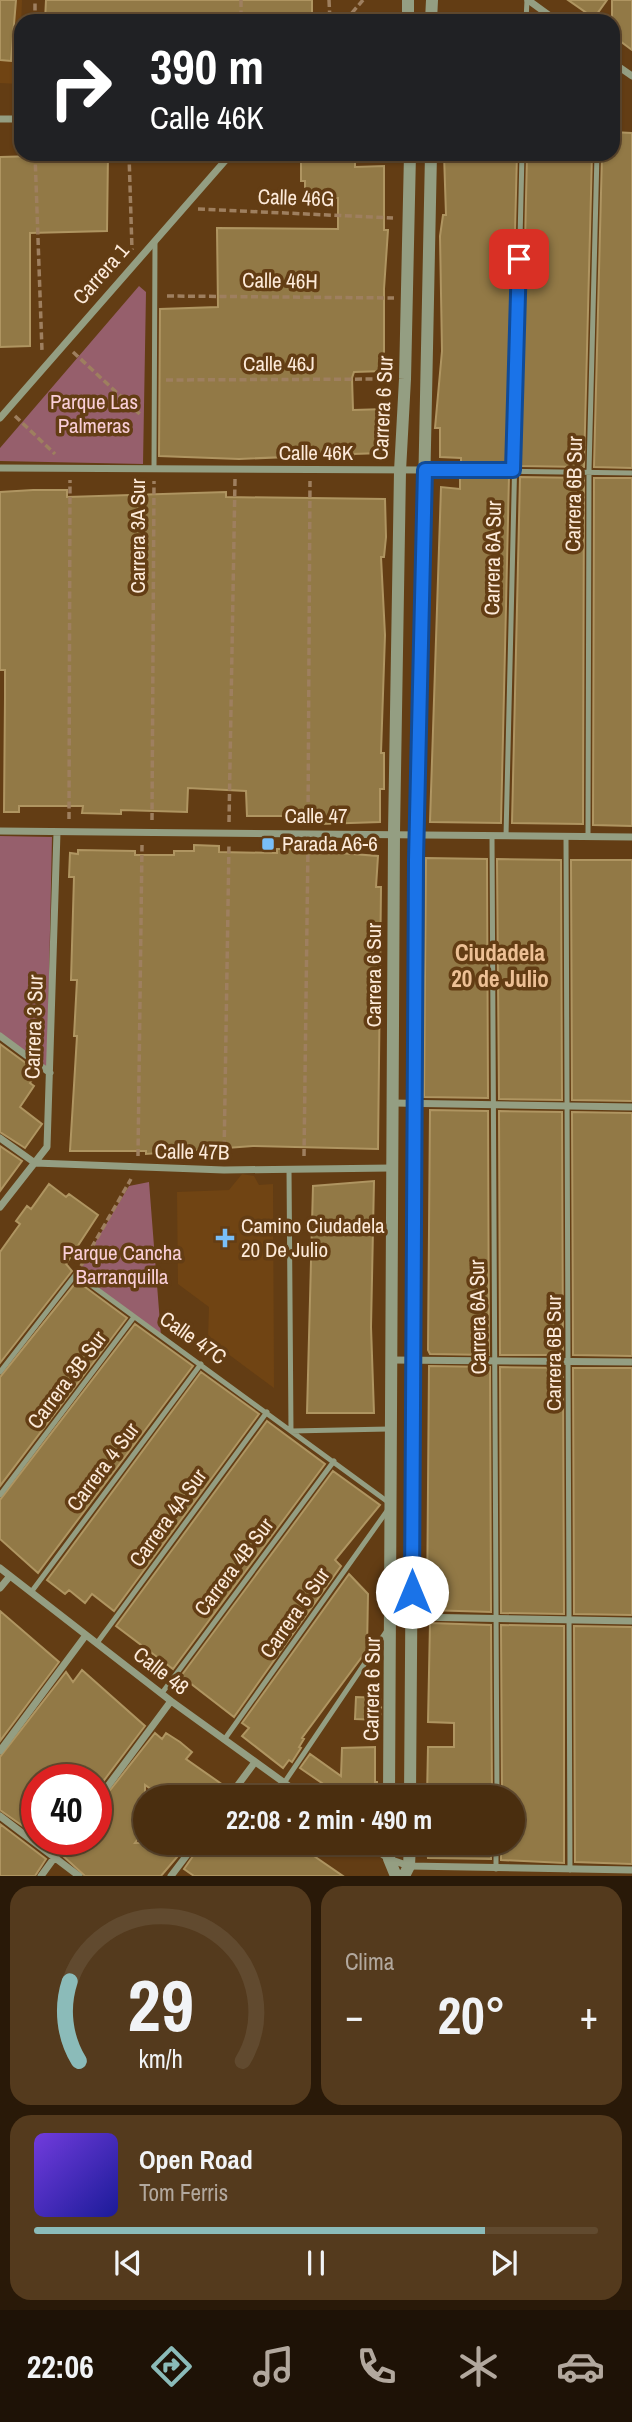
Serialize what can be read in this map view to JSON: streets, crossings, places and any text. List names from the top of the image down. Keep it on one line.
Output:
{"streets":{"street":["Carrera 1","Carrera 6 Sur","Calle 46K","Calle 47","Carrera 3 Sur","Calle 47B","Calle 48"],"lane":["Carrera 6B Sur","Carrera 3A Sur","Carrera 6A Sur","Calle 47C","Carrera 3B Sur","Carrera 4 Sur","Carrera 4A Sur","Carrera 4B Sur","Carrera 5 Sur"],"path":["Calle 46G","Calle 46H","Calle 46J"]},"crossings":[["Calle 46G","Carrera 1"],["Calle 46G","Carrera 6 Sur"],["Carrera 1","Carrera 3A Sur"],["Calle 46H","Carrera 6 Sur"],["Calle 46H","Carrera 3A Sur"],["Calle 46J","Carrera 6 Sur"],["Calle 46J","Carrera 3A Sur"],["Carrera 6 Sur","Calle 46K"],["Carrera 6 Sur","Calle 47"],["Carrera 6 Sur","Calle 47B"],["Carrera 6 Sur","Calle 47C"],["Carrera 6 Sur","Carrera 5 Sur"],["Calle 46K","Carrera 6B Sur"],["Calle 46K","Carrera 3A Sur"],["Calle 46K","Carrera 6A Sur"],["Carrera 6B Sur","Calle 47"],["Carrera 3A Sur","Calle 47"],["Carrera 6A Sur","Calle 47"],["Calle 47","Carrera 3 Sur"],["Carrera 3 Sur","Calle 47B"],["Calle 47C","Carrera 3B Sur"],["Calle 47C","Carrera 4 Sur"],["Calle 47C","Carrera 4A Sur"],["Calle 47C","Carrera 4B Sur"],["Calle 47C","Carrera 5 Sur"],["Carrera 4 Sur","Calle 48"],["Carrera 4A Sur","Calle 48"],["Carrera 4B Sur","Calle 48"],["Carrera 5 Sur","Calle 48"]],"districts":["Ciudadela 20 de Julio"],"parks":["Parque Las Palmeras","Parque Cancha Barranquilla"],"places":{"transit":["Parada A6-6"],"health":["Camino Ciudadela 20 De Julio"]},"page":{"turn":["390 m","Calle 46K"],"limit":"40","trip":"22:08 · 2 min · 490 m","tile":"Clima","heat":["−","20°","+"],"song":["Open Road","Tom Ferris"],"tabs":"22:06","gauge":["29","km/h"]}}
